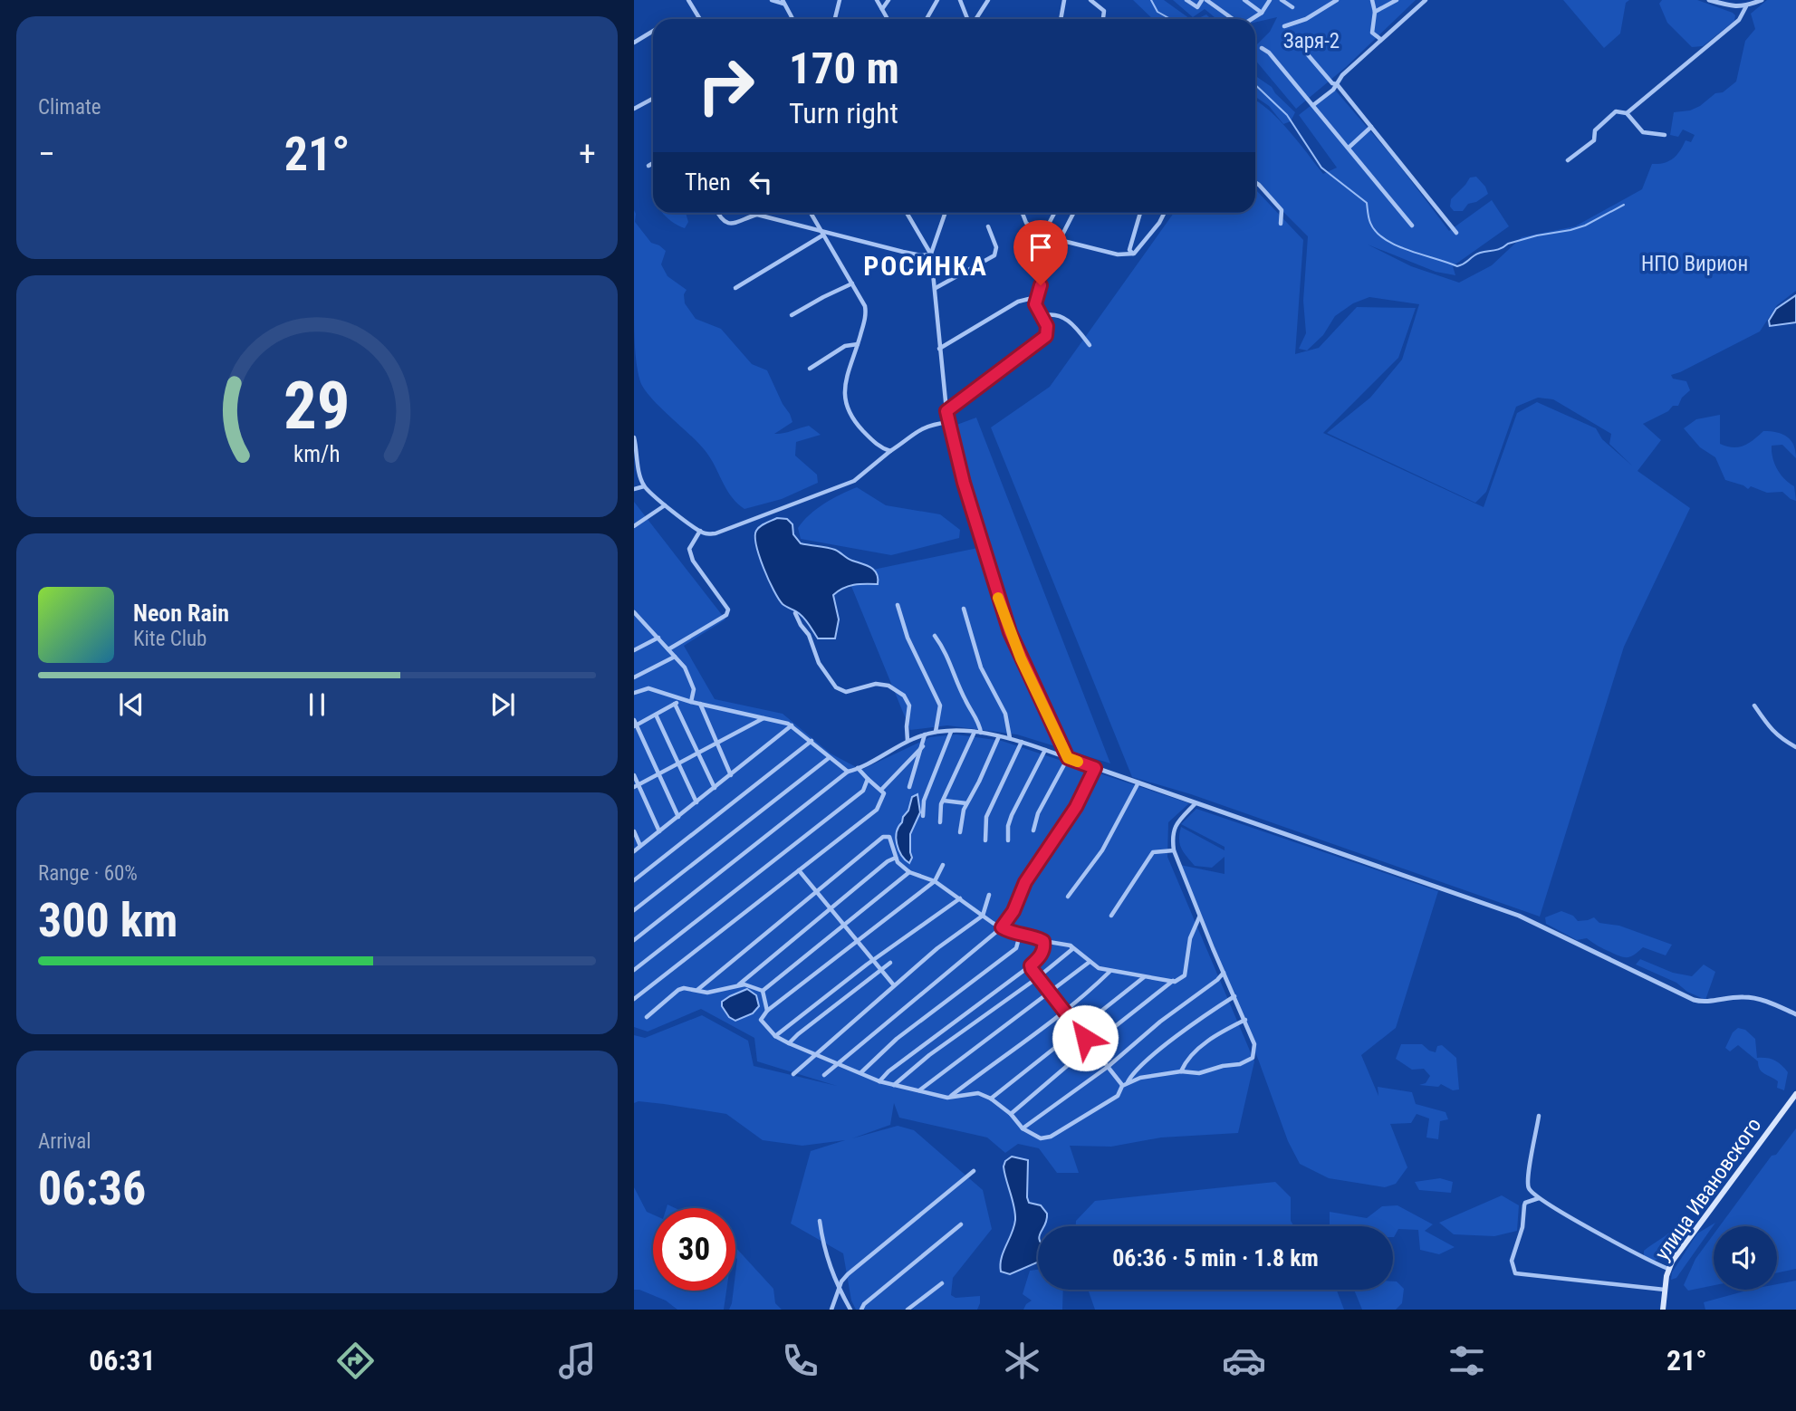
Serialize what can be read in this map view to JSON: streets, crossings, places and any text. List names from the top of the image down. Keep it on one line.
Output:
{"streets":{"main road":["улица Ивановского"]},"districts":["РОСИНКА"],"parks":["Заря-2","НПО Вирион"],"page":{"tile":["Climate",["Range · 60%","300 km"],["Arrival","06:36"]],"turn":["170 m","Turn right"],"heat":["−","21°","+"],"then":"Then","song":["Neon Rain","Kite Club"],"limit":"30","trip":"06:36 · 5 min · 1.8 km","tabs":["06:31","21°"],"gauge":["29","km/h"]}}
